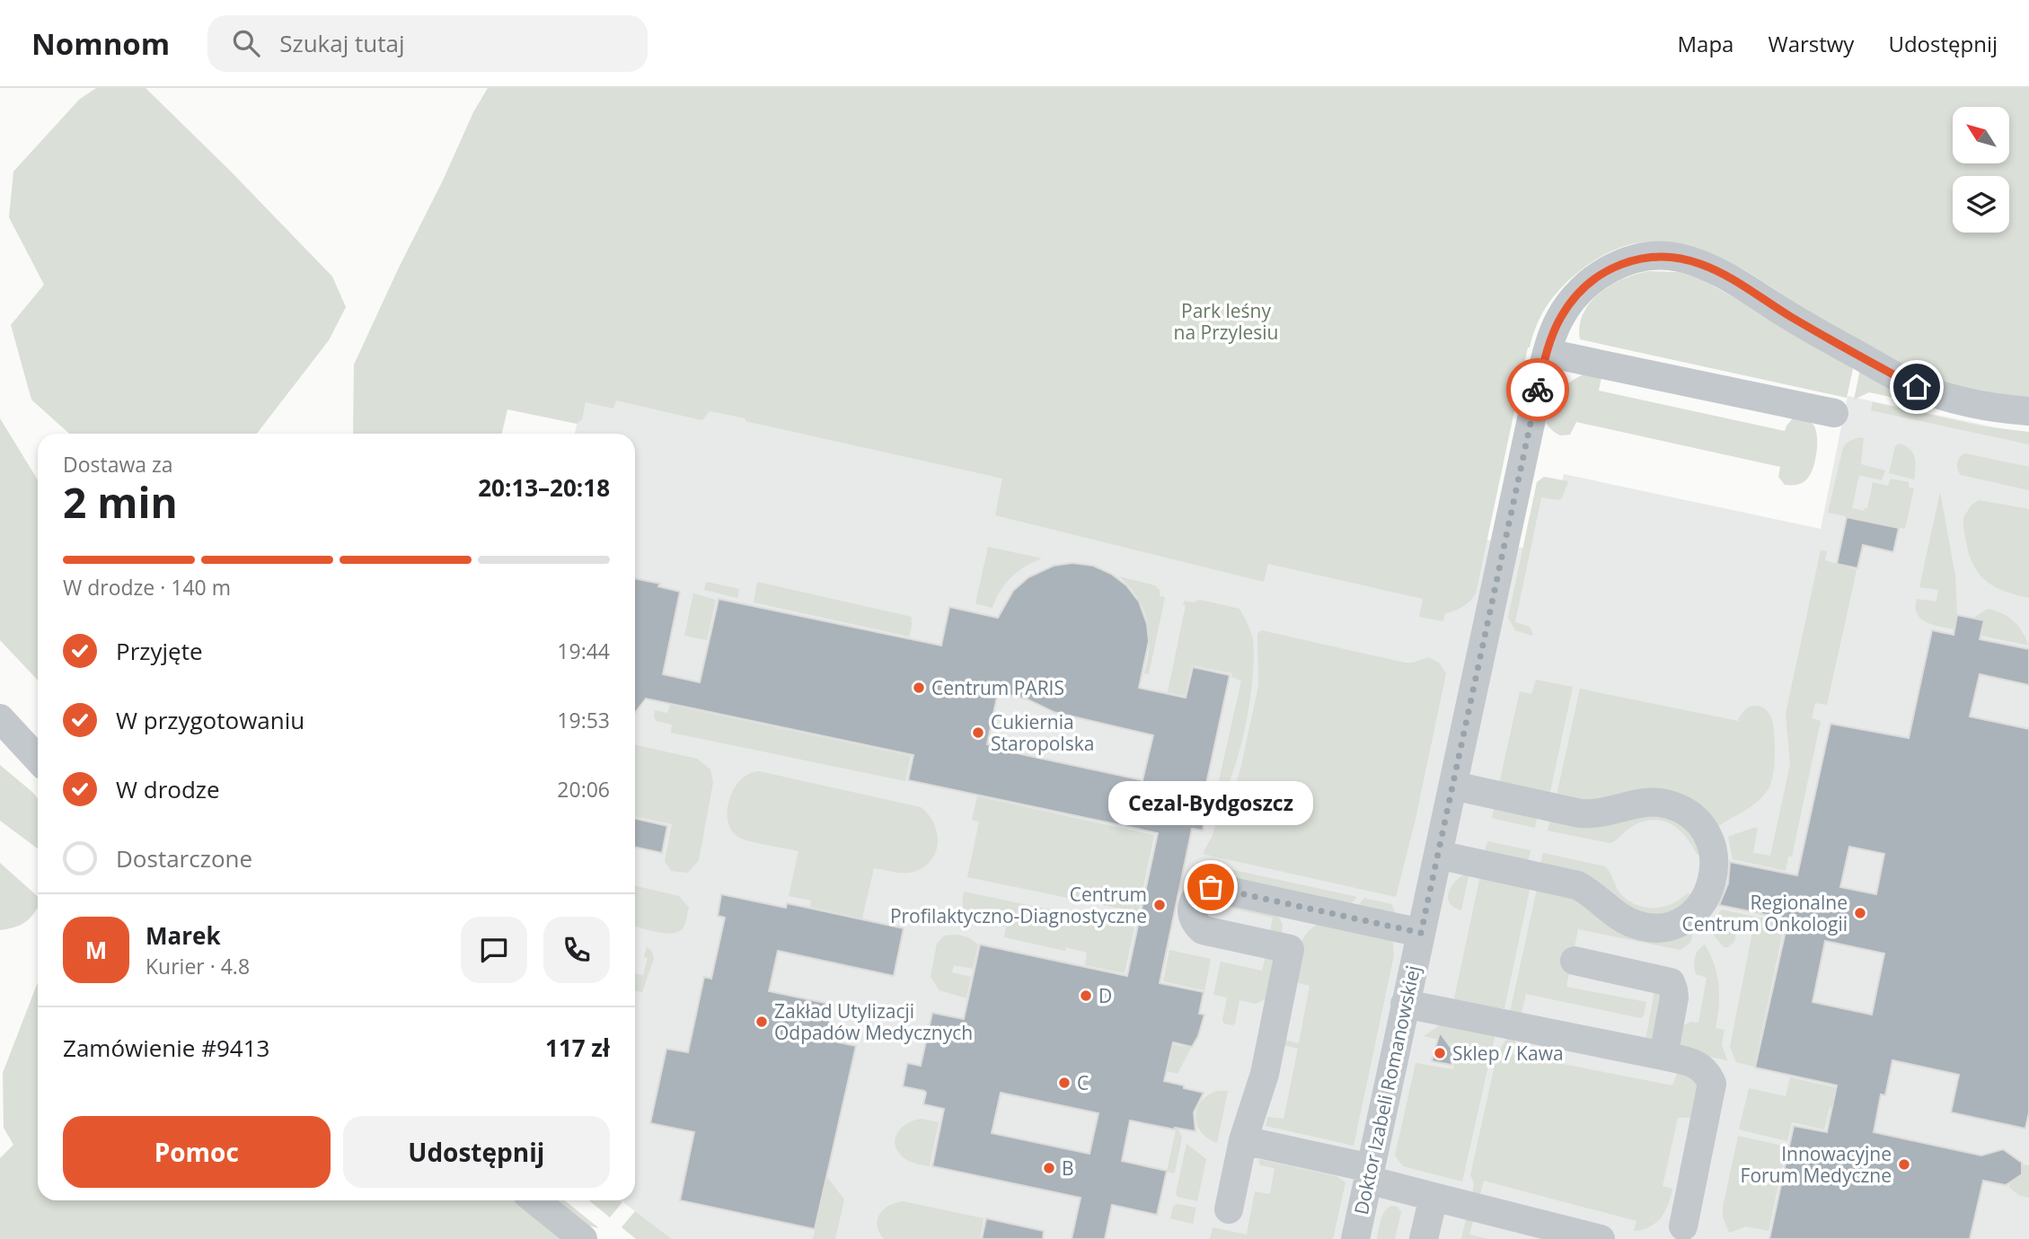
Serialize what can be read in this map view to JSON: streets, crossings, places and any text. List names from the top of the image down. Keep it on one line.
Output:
{"streets":{"street":["Doktor Izabeli Romanowskiej"]},"parks":["Park leśny na Przylesiu"],"places":["Centrum PARIS","Cukiernia Staropolska","Cezal-Bydgoszcz","Centrum Profilaktyczno-Diagnostyczne","Regionalne Centrum Onkologii","D","Zakład Utylizacji Odpadów Medycznych","Sklep / Kawa","C","Innowacyjne Forum Medyczne","B"],"north":"top left","page":{"header":"Nomnom","search":"Szukaj tutaj","nav":["Mapa","Warstwy","Udostępnij"],"heading":["2 min","Dostawa za","20:13–20:18"],"panel":["Marek","Kurier · 4.8","Zamówienie #9413","117 zł"],"bar":"W drodze · 140 m","list":[["Przyjęte","19:44"],["W przygotowaniu","19:53"],["W drodze","20:06"],"Dostarczone"],"bubble":"Cezal-Bydgoszcz","round":"M","buttons":["Pomoc","Udostępnij"]}}
